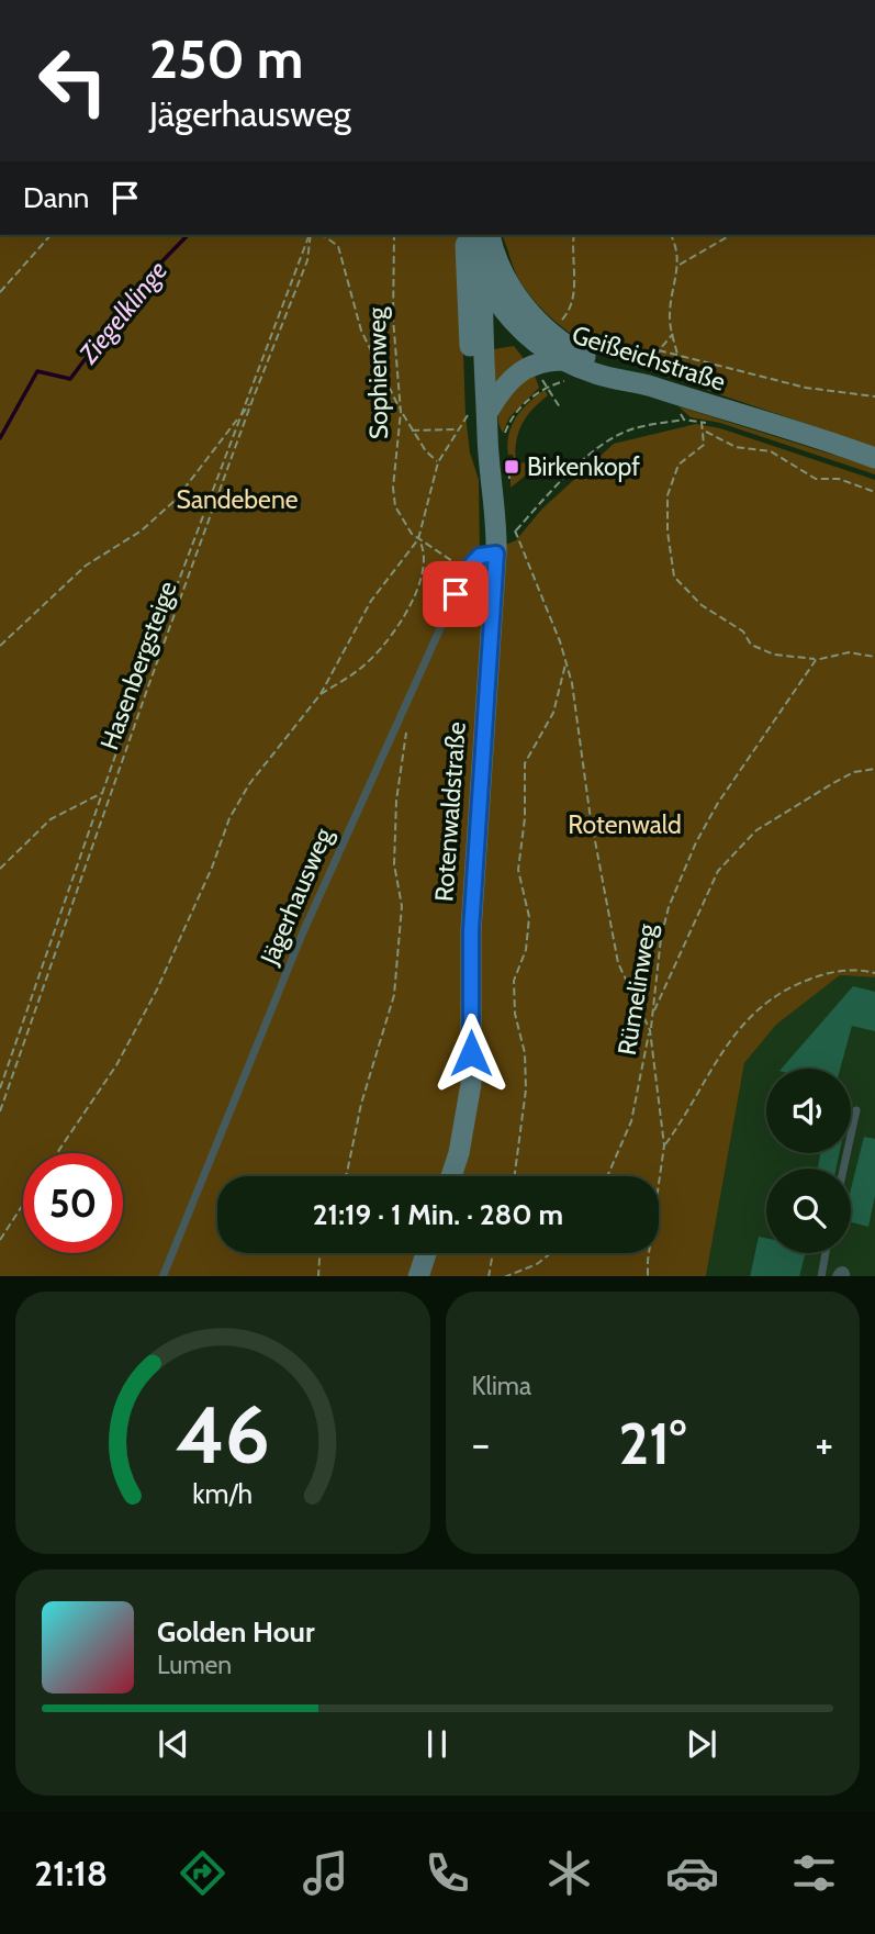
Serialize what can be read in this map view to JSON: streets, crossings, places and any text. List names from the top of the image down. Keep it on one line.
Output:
{"streets":{"main road":["Geißeichstraße","Rotenwaldstraße"],"lane":["Jägerhausweg"],"path":["Sophienweg","Hasenbergsteige","Rümelinweg"]},"crossings":[["Geißeichstraße","Rotenwaldstraße"],["Sophienweg","Jägerhausweg"]],"water":["Ziegelklinge"],"parks":["Sandebene","Rotenwald"],"places":{"transit":["Birkenkopf"]},"page":{"turn":["250 m","Jägerhausweg"],"then":"Dann","limit":"50","trip":"21:19 · 1 Min. · 280 m","tile":"Klima","heat":["−","21°","+"],"song":["Golden Hour","Lumen"],"tabs":"21:18","gauge":["46","km/h"]}}
